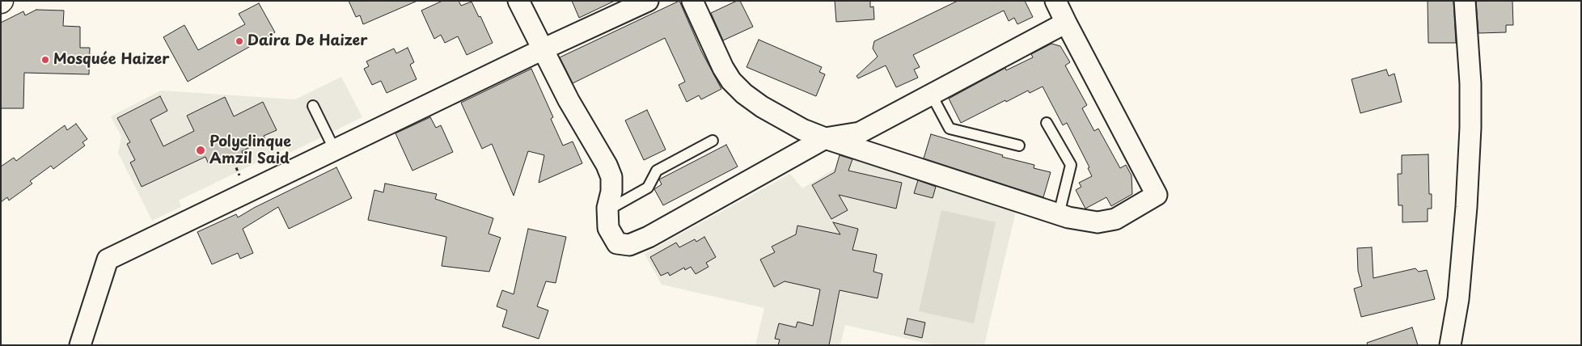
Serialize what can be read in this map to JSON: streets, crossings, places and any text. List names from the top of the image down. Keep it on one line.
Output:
{"places":["Daira De Haizer","Mosquée Haizer","Polyclinque Amzil Said"]}
